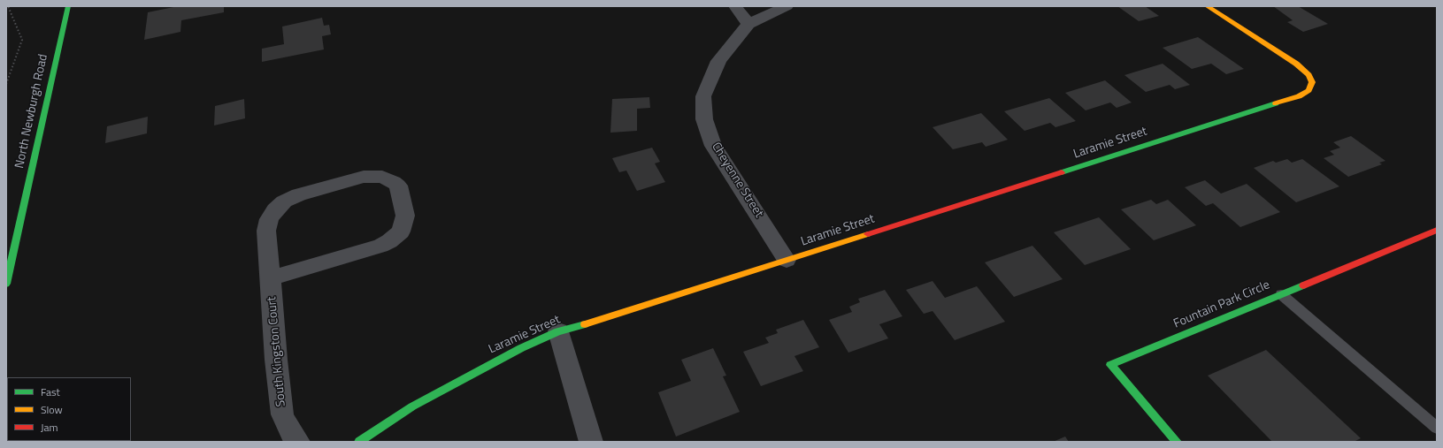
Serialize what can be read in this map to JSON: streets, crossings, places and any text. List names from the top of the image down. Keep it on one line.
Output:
{"streets":{"street":["North Newburgh Road","Laramie Street","Cheyenne Street","Fountain Park Circle","South Kingston Court"]},"crossings":[["Laramie Street","Cheyenne Street"]],"legend":["Fast","Slow","Jam"]}
